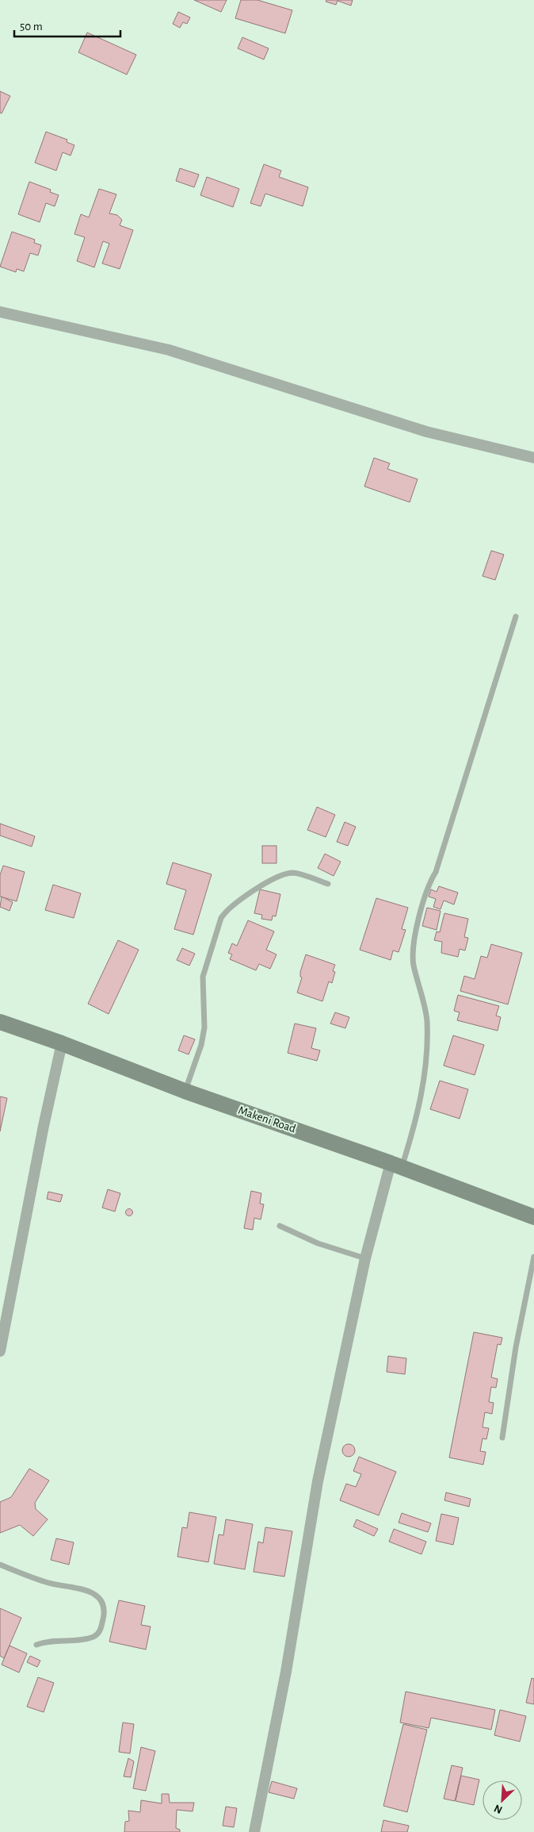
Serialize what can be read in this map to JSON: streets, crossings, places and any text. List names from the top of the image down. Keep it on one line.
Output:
{"streets":{"main road":["Makeni Road"]},"scale_bar":"50 m","north":"bottom left"}
